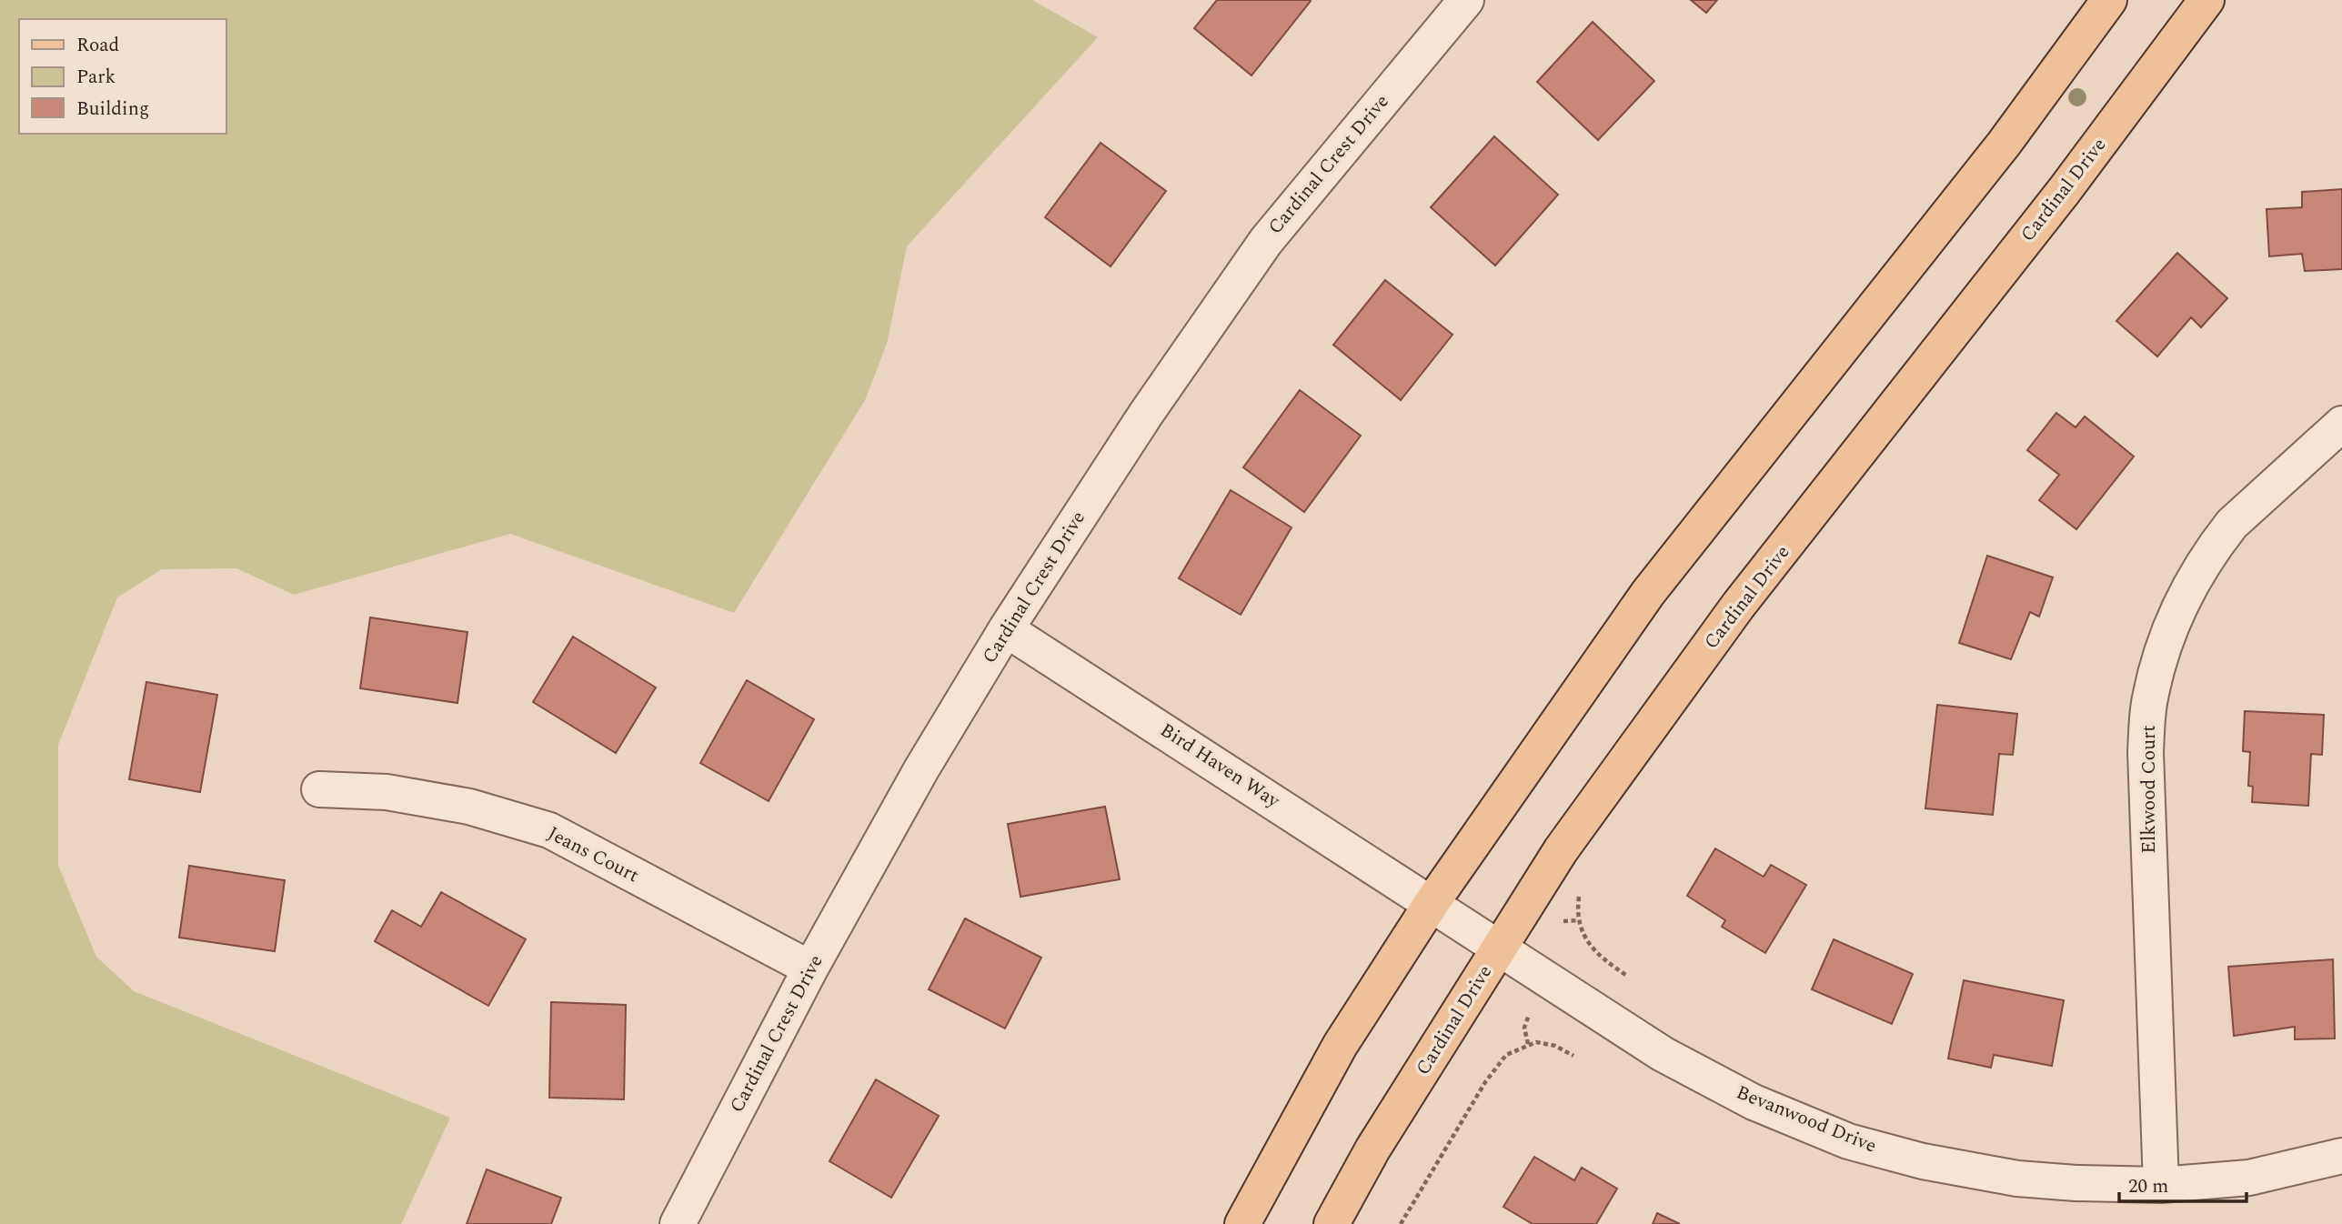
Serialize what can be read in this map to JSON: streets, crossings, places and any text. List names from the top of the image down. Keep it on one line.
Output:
{"streets":{"main road":["Cardinal Drive"],"street":["Cardinal Crest Drive","Bird Haven Way","Elkwood Court","Jeans Court","Bevanwood Drive"]},"crossings":[["Cardinal Crest Drive","Bird Haven Way"],["Cardinal Crest Drive","Jeans Court"],["Cardinal Drive","Bevanwood Drive"],["Bird Haven Way","Bevanwood Drive"],["Elkwood Court","Bevanwood Drive"]],"legend":["Road","Park","Building"],"scale_bar":"20 m"}
